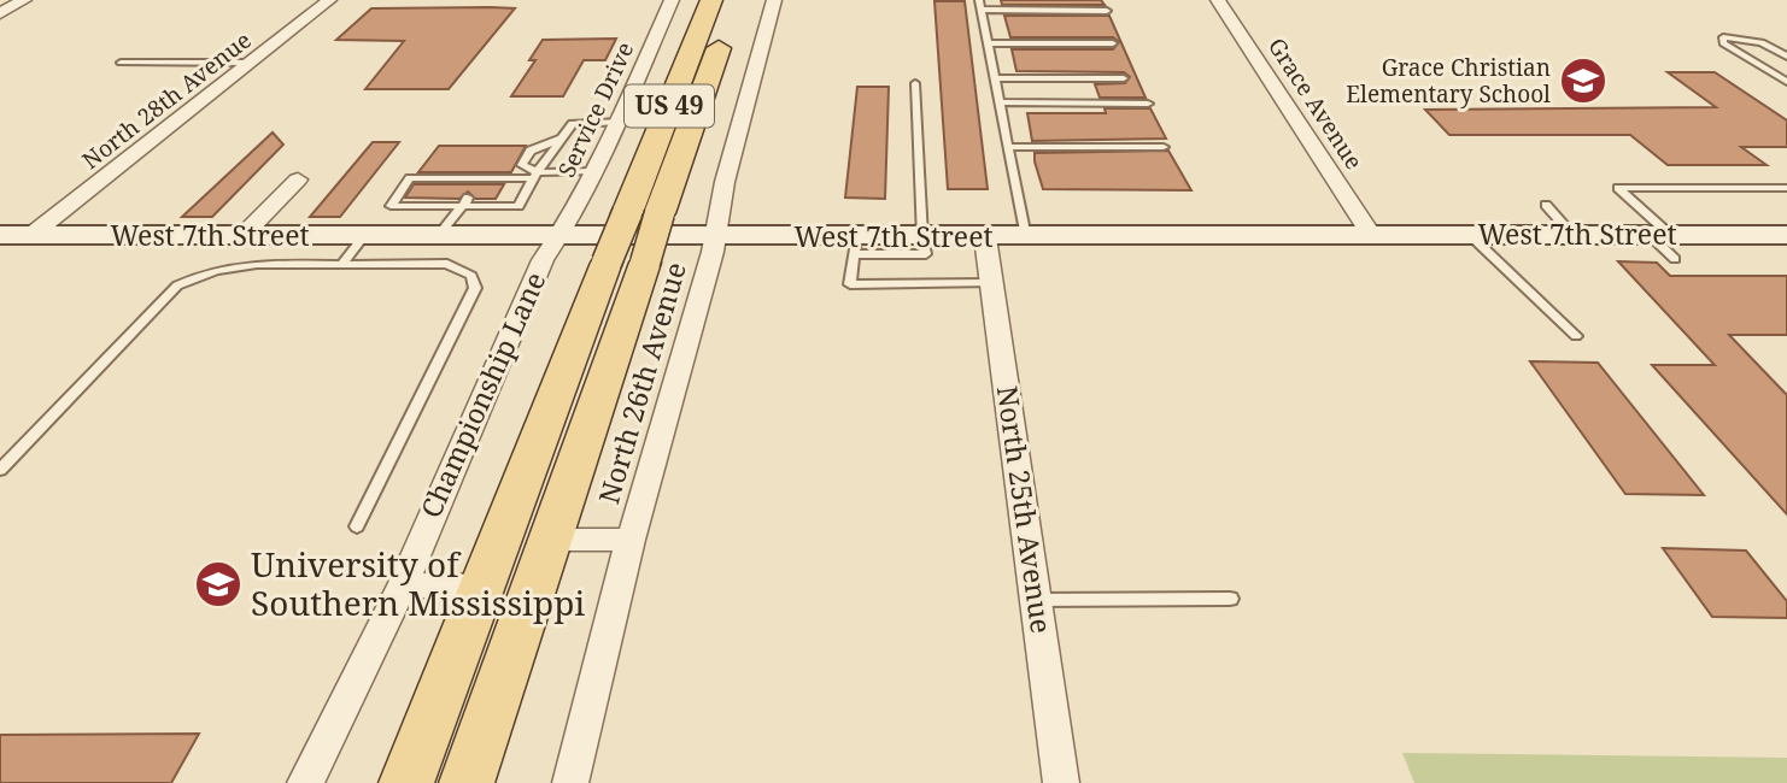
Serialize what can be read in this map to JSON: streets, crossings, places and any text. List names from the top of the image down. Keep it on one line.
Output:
{"streets":{"main road":["US 49","West 7th Street"],"street":["North 28th Avenue","Grace Avenue","Service Drive","North 26th Avenue","Championship Lane","North 25th Avenue"]},"crossings":[["North 28th Avenue","West 7th Street"],["Grace Avenue","West 7th Street"],["Service Drive","West 7th Street"],["Service Drive","Championship Lane"],["West 7th Street","North 26th Avenue"],["West 7th Street","Championship Lane"],["West 7th Street","North 25th Avenue"]],"places":{"school or university":["Grace Christian Elementary School","University of Southern Mississippi"]}}
